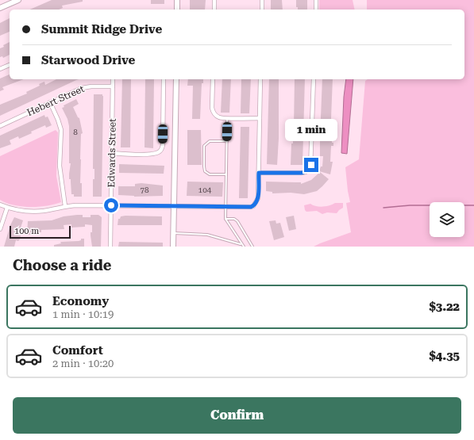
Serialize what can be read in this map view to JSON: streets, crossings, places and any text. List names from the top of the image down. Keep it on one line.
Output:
{"streets":{"street":["Hebert Street","Edwards Street"]},"crossings":[["Hebert Street","Edwards Street"]],"house_numbers":["8","78","104"],"scale_bar":"100 m","page":{"banner":["Summit Ridge Drive","Starwood Drive"],"bubble":"1 min","scale":"100 m","heading":"Choose a ride","list":[{"name":"Economy","note":"1 min · 10:19","value":"$3.22"},{"name":"Comfort","note":"2 min · 10:20","value":"$4.35"}],"buttons":"Confirm"}}
